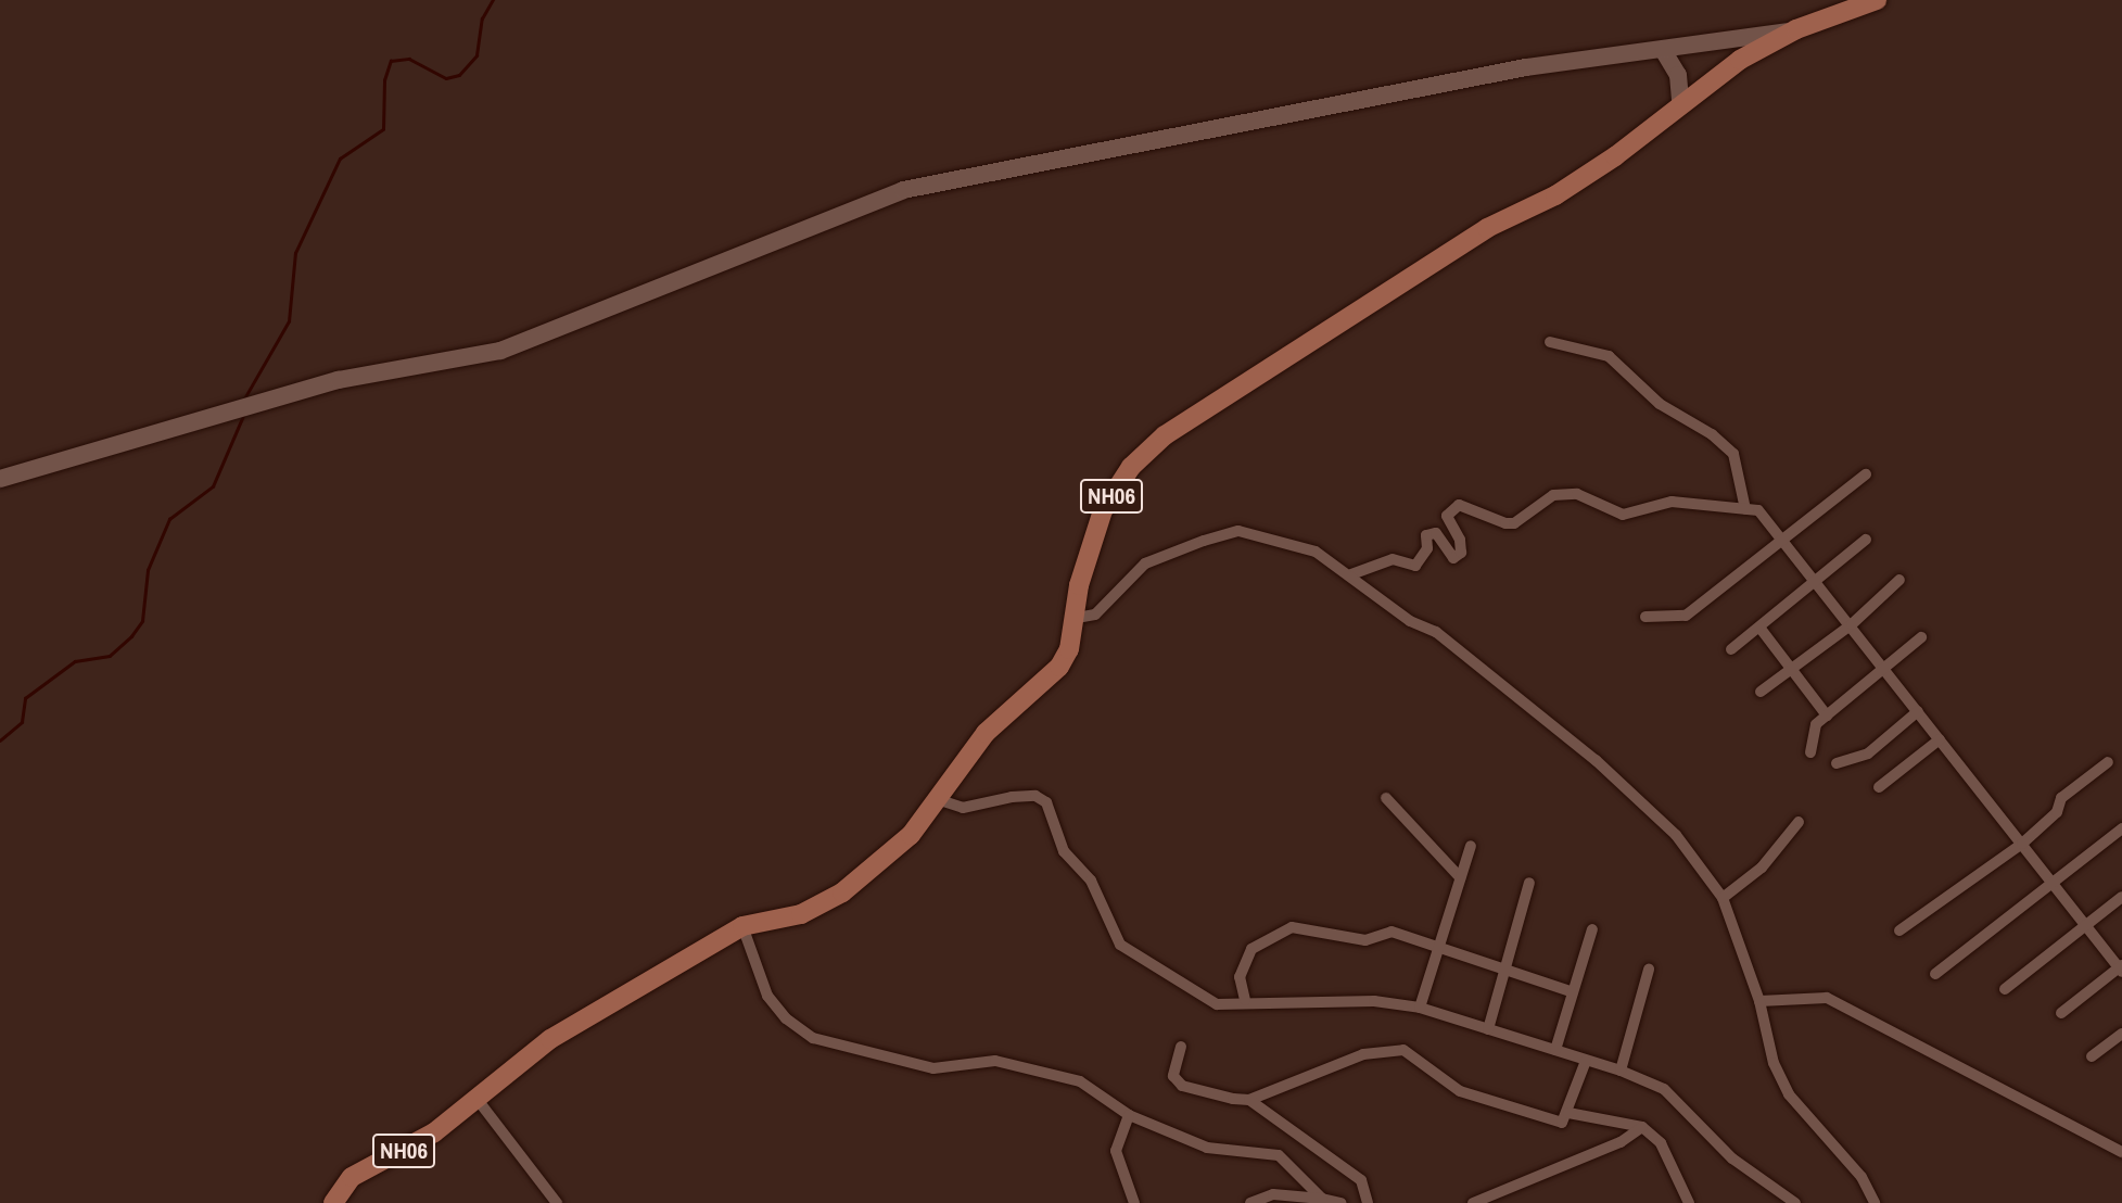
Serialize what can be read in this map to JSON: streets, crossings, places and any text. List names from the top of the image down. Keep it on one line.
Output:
{"streets":{"main road":["NH06"]}}
